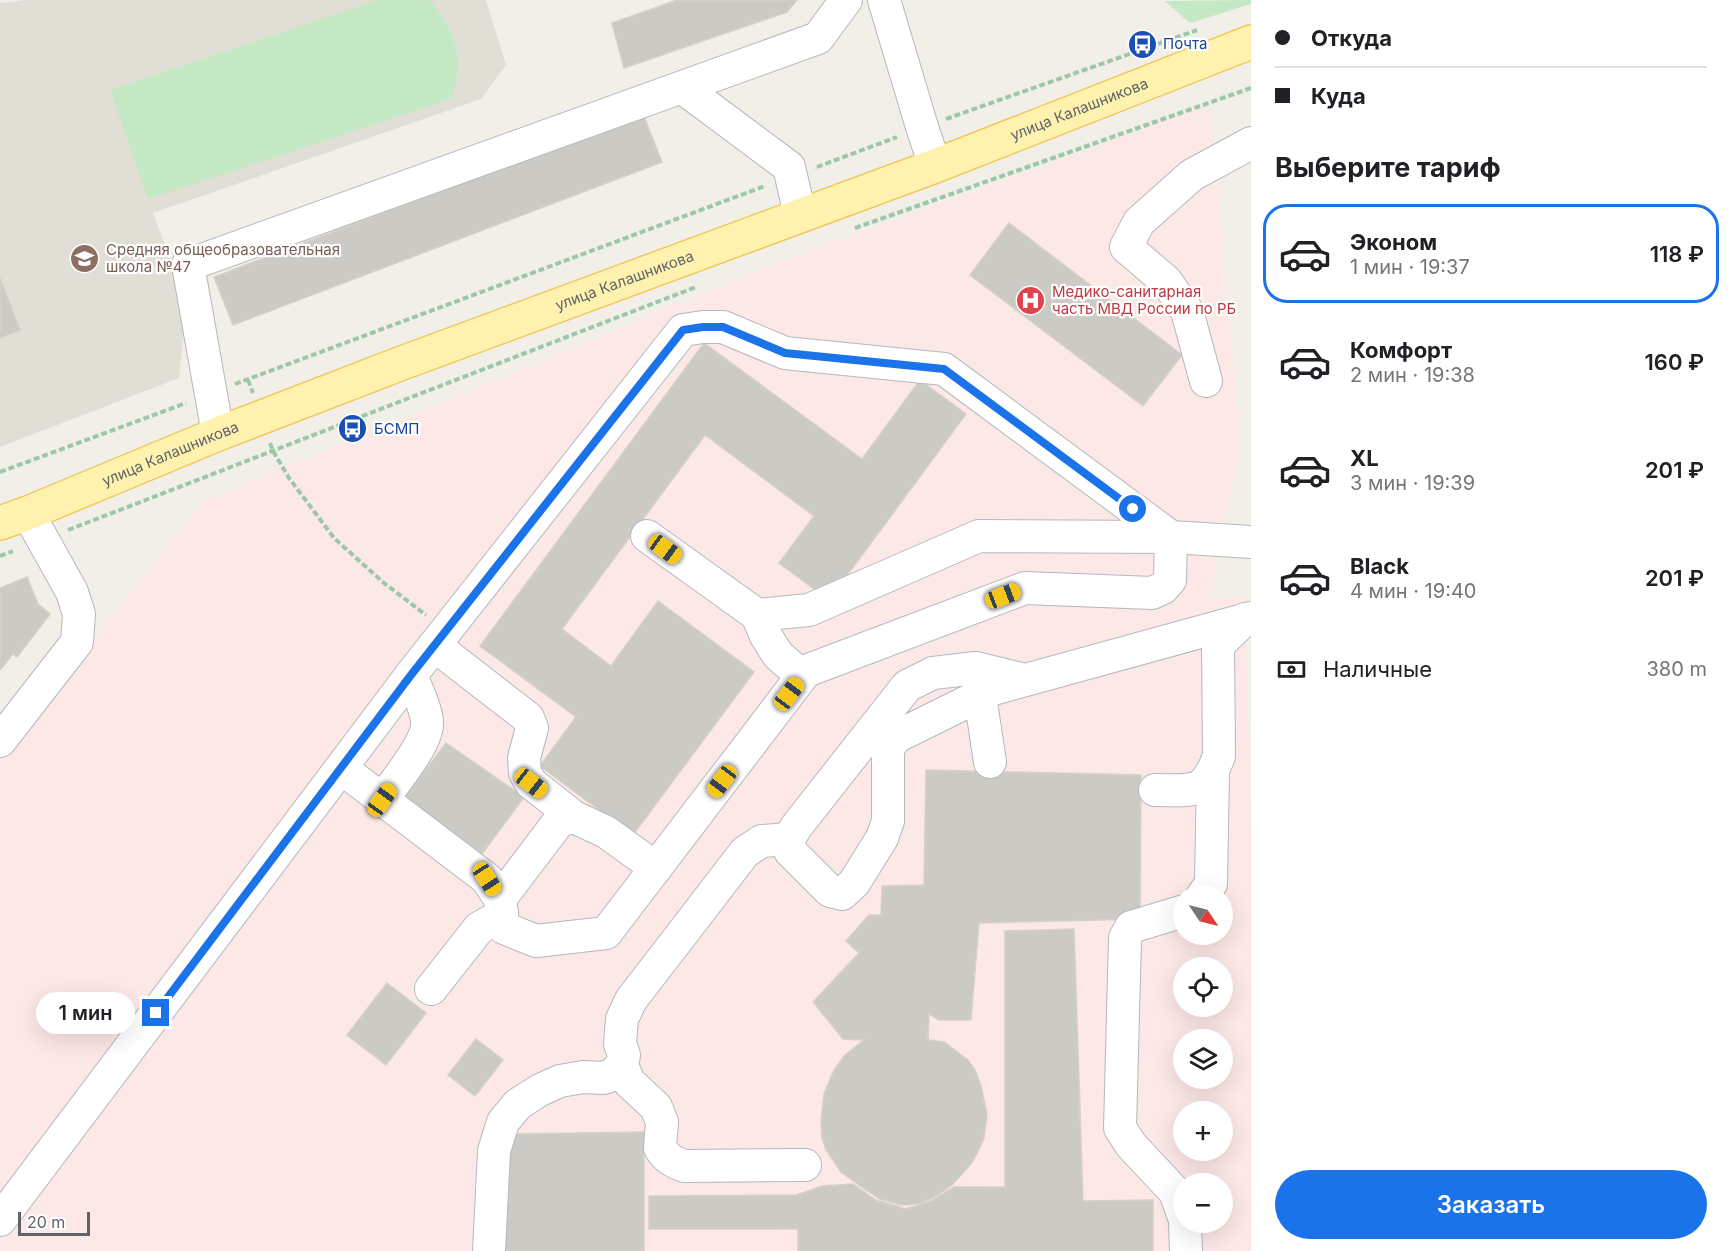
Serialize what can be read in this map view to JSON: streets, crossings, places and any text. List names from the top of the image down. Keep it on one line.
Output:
{"streets":{"main road":["улица Калашникова"]},"places":{"bus stop":["Почта","БСМП"],"school or university":["Средняя общеобразовательная школа №47"],"hospital":["Медико-санитарная часть МВД России по РБ"]},"scale_bar":"20 m","north":"bottom right","page":{"banner":["Откуда","Куда"],"heading":"Выберите тариф","list":[{"name":"Эконом","note":"1 мин · 19:37","value":"118 ₽"},{"name":"Комфорт","note":"2 мин · 19:38","value":"160 ₽"},{"name":"XL","note":"3 мин · 19:39","value":"201 ₽"},{"name":"Black","note":"4 мин · 19:40","value":"201 ₽"}],"pay":["Наличные","380 m"],"map_buttons":["+","−"],"bubble":"1 мин","buttons":"Заказать","scale":"20 m"}}
